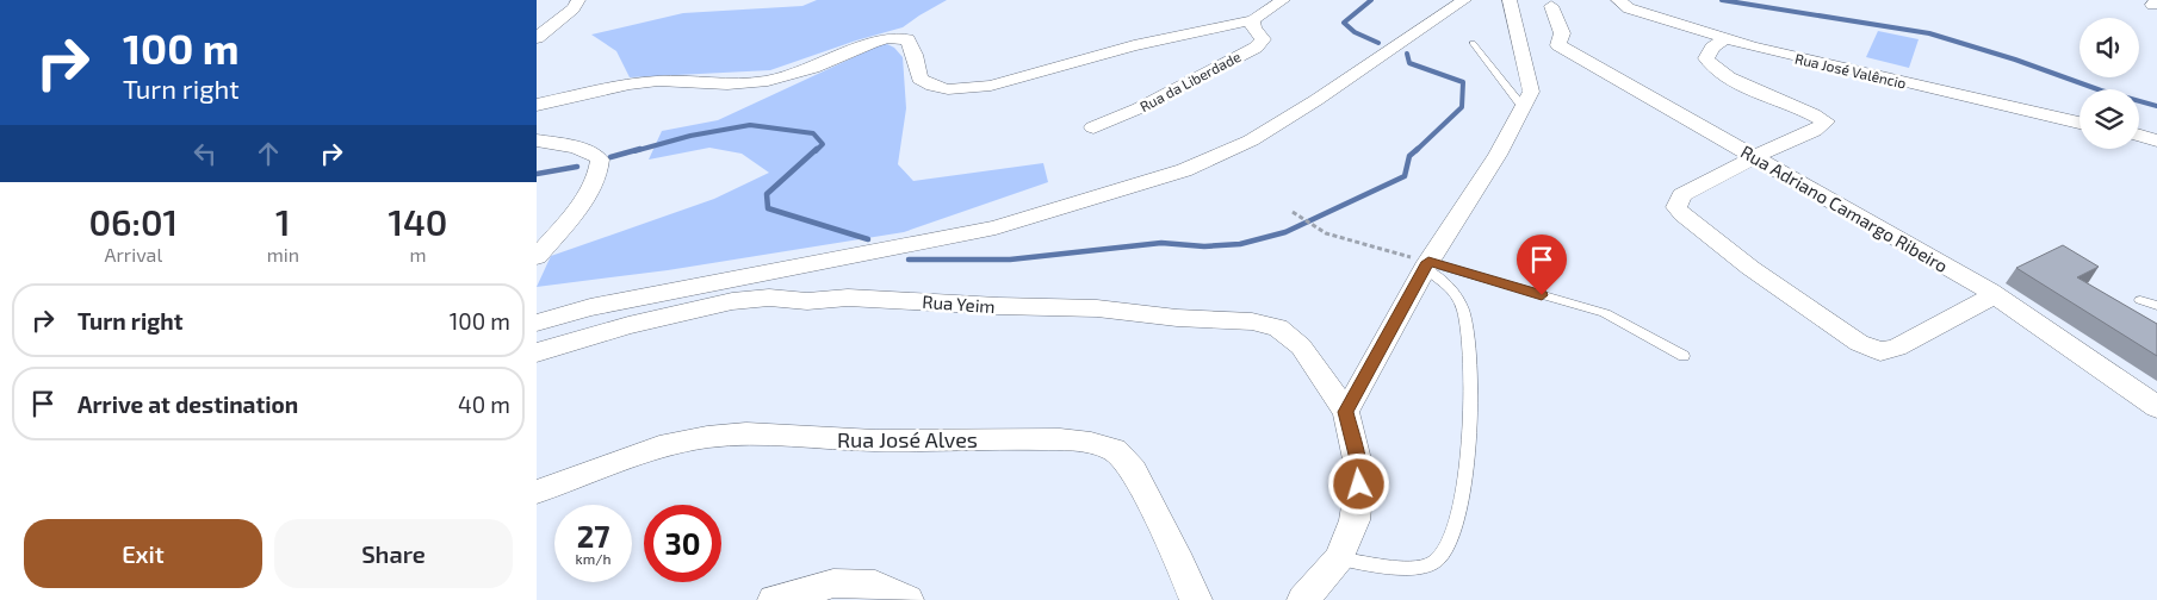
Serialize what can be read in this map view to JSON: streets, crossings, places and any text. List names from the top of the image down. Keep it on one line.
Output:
{"streets":{"street":["Rua José Valêncio","Rua da Liberdade","Rua Adriano Camargo Ribeiro","Rua Yeim","Rua José Alves"]},"page":{"turn":["100 m","Turn right"],"eta":["06:01","Arrival","1","min","140","m"],"list":[{"name":"Turn right","value":"100 m"},{"name":"Arrive at destination","value":"40 m"}],"speed":"27 km/h","limit":"30","buttons":["Exit","Share"]}}
